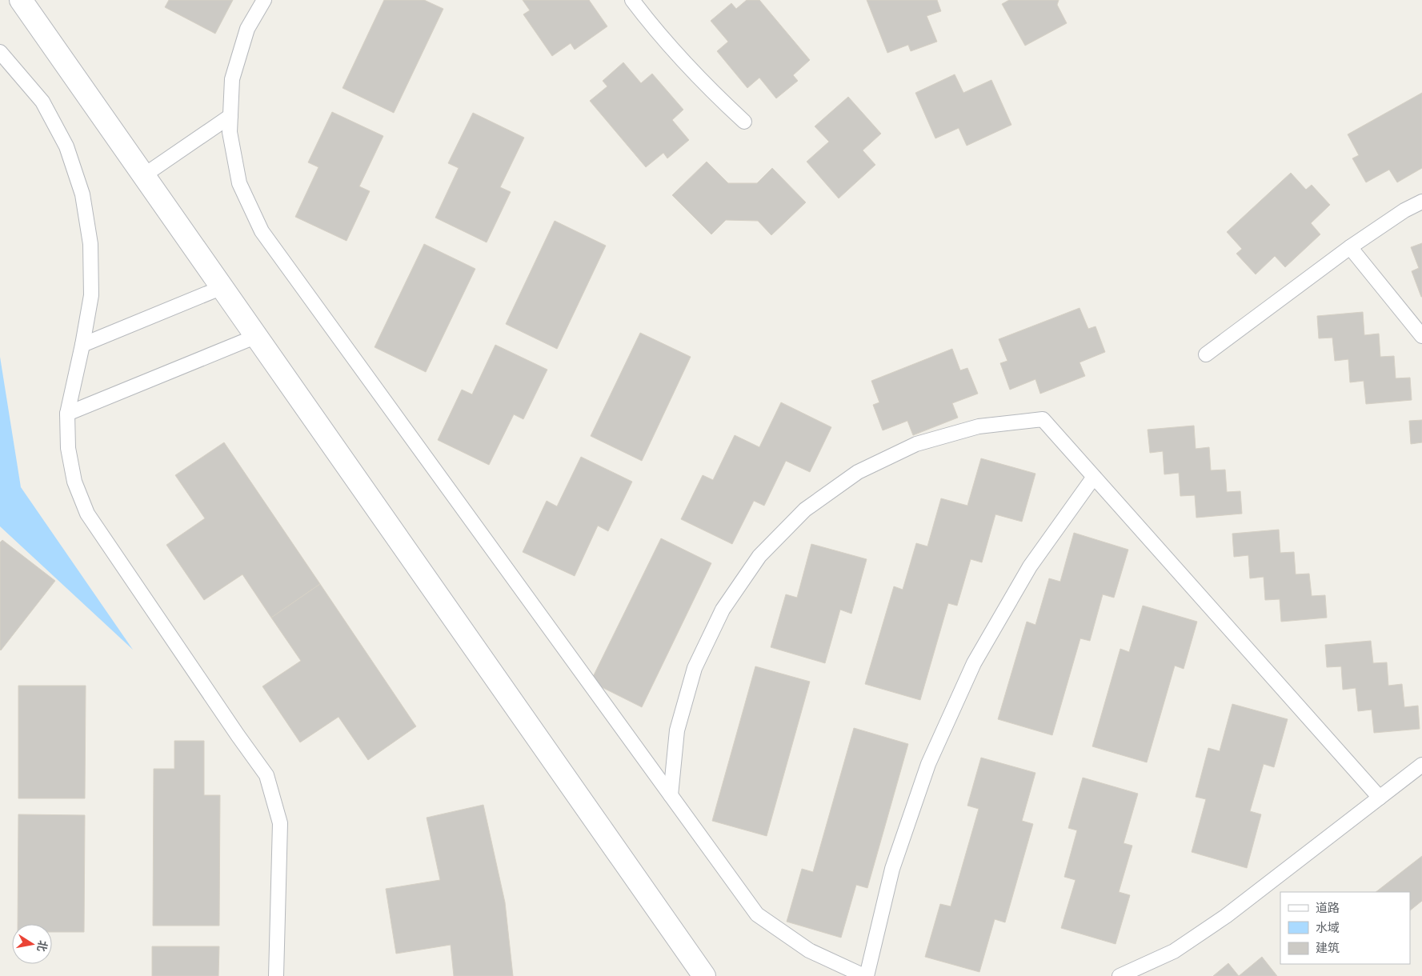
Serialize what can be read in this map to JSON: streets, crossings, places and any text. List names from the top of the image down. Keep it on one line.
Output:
{"legend":["道路","水域","建筑"],"north":"right"}
